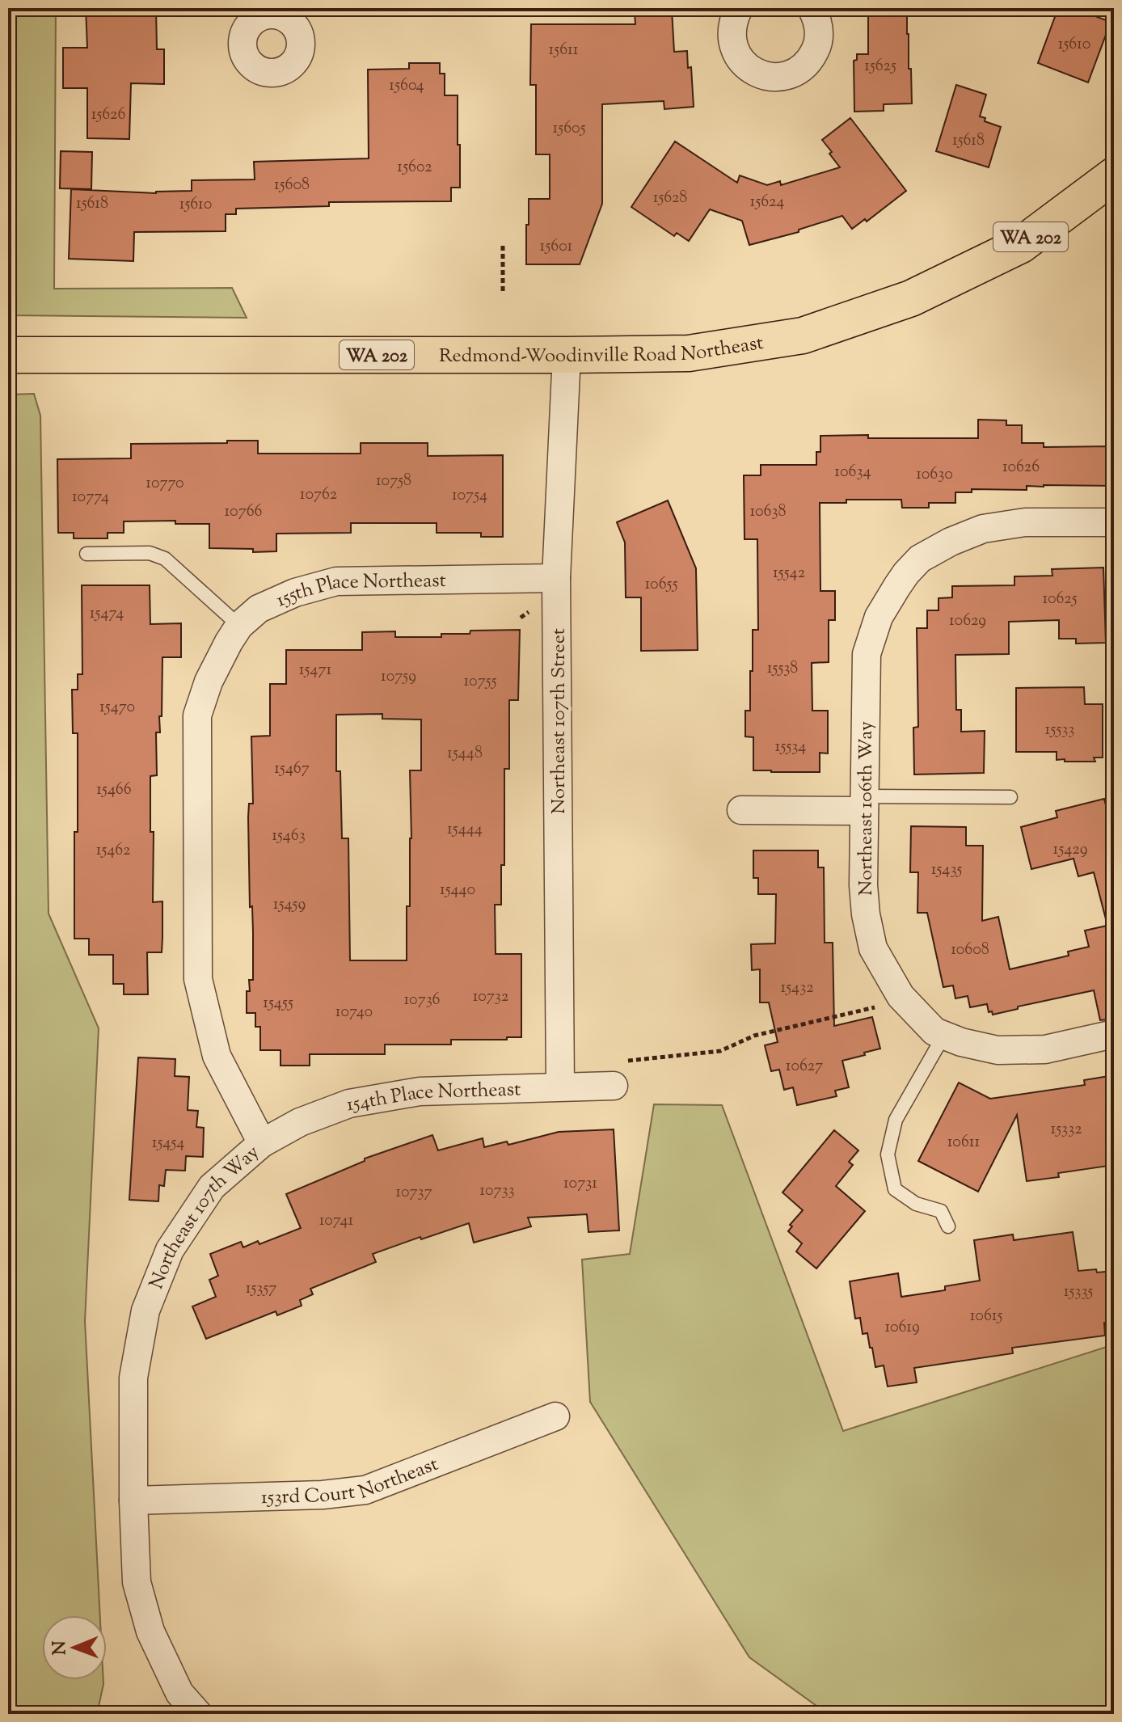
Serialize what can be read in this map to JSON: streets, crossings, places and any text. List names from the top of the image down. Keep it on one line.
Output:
{"streets":{"main road":["WA 202","Redmond-Woodinville Road Northeast"],"street":["155th Place Northeast","Northeast 107th Street","Northeast 106th Way","154th Place Northeast","Northeast 107th Way","153rd Court Northeast"]},"crossings":[["Redmond-Woodinville Road Northeast","Northeast 107th Street"],["155th Place Northeast","Northeast 107th Street"],["155th Place Northeast","Northeast 107th Way"],["Northeast 107th Street","154th Place Northeast"],["154th Place Northeast","Northeast 107th Way"],["Northeast 107th Way","153rd Court Northeast"]],"house_numbers":["15610","15611","15625","15604","15626","15605","15618","15602","15608","15628","15624","15618","15610","15601","10626","10634","10630","10758","10770","10762","10754","10774","10766","10638","15542","10655","10625","15474","10629","15538","15471","10759","10755","15470","15533","15534","15448","15467","15466","15444","15463","15429","15462","15435","15440","15459","10608","15432","10732","10736","15455","10740","10627","15332","10611","15454","10731","10733","10737","10741","15357","15335","10615","10619"],"north":"left"}
